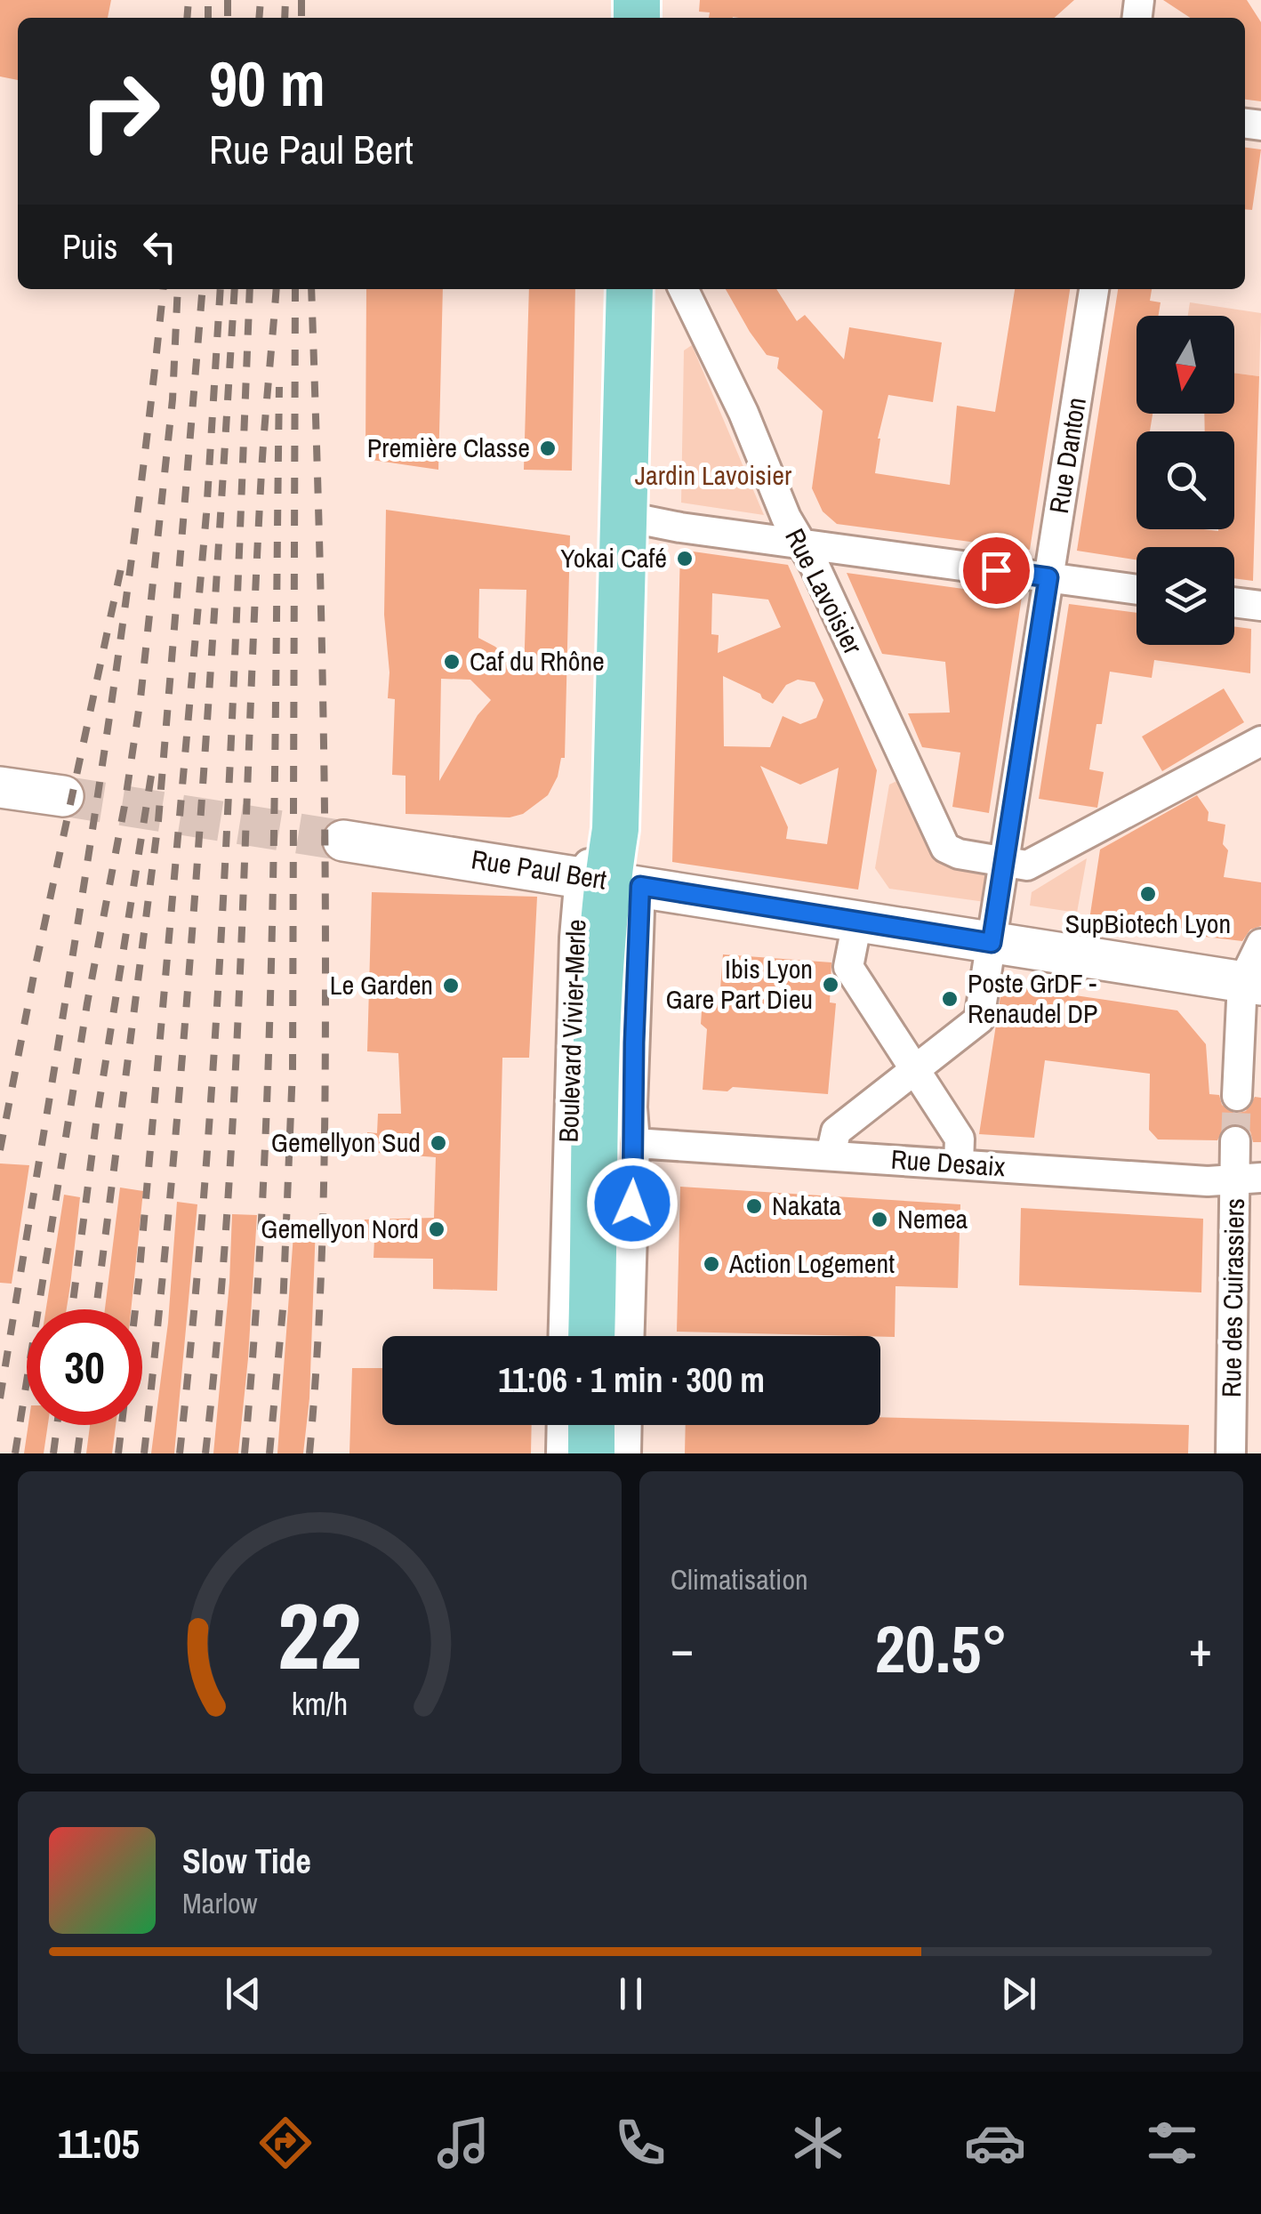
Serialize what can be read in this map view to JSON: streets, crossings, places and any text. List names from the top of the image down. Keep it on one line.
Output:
{"streets":{"street":["Rue Danton","Rue Lavoisier","Rue Paul Bert","Rue Desaix","Rue des Cuirassiers"]},"crossings":[["Rue Danton","Rue Lavoisier"],["Rue Danton","Rue Paul Bert"],["Rue Danton","Rue Desaix"],["Rue Desaix","Rue des Cuirassiers"]],"parks":["Jardin Lavoisier"],"places":["Première Classe","Yokai Café","Caf du Rhône","SupBiotech Lyon","Ibis Lyon Gare Part Dieu","Le Garden","Poste GrDF - Renaudel DP","Gemellyon Sud","Nakata","Nemea","Gemellyon Nord","Action Logement"],"north":"bottom","page":{"turn":["90 m","Rue Paul Bert"],"then":"Puis","limit":"30","trip":"11:06 · 1 min · 300 m","tile":"Climatisation","heat":["−","20.5°","+"],"song":["Slow Tide","Marlow"],"tabs":"11:05","gauge":["22","km/h"]}}
